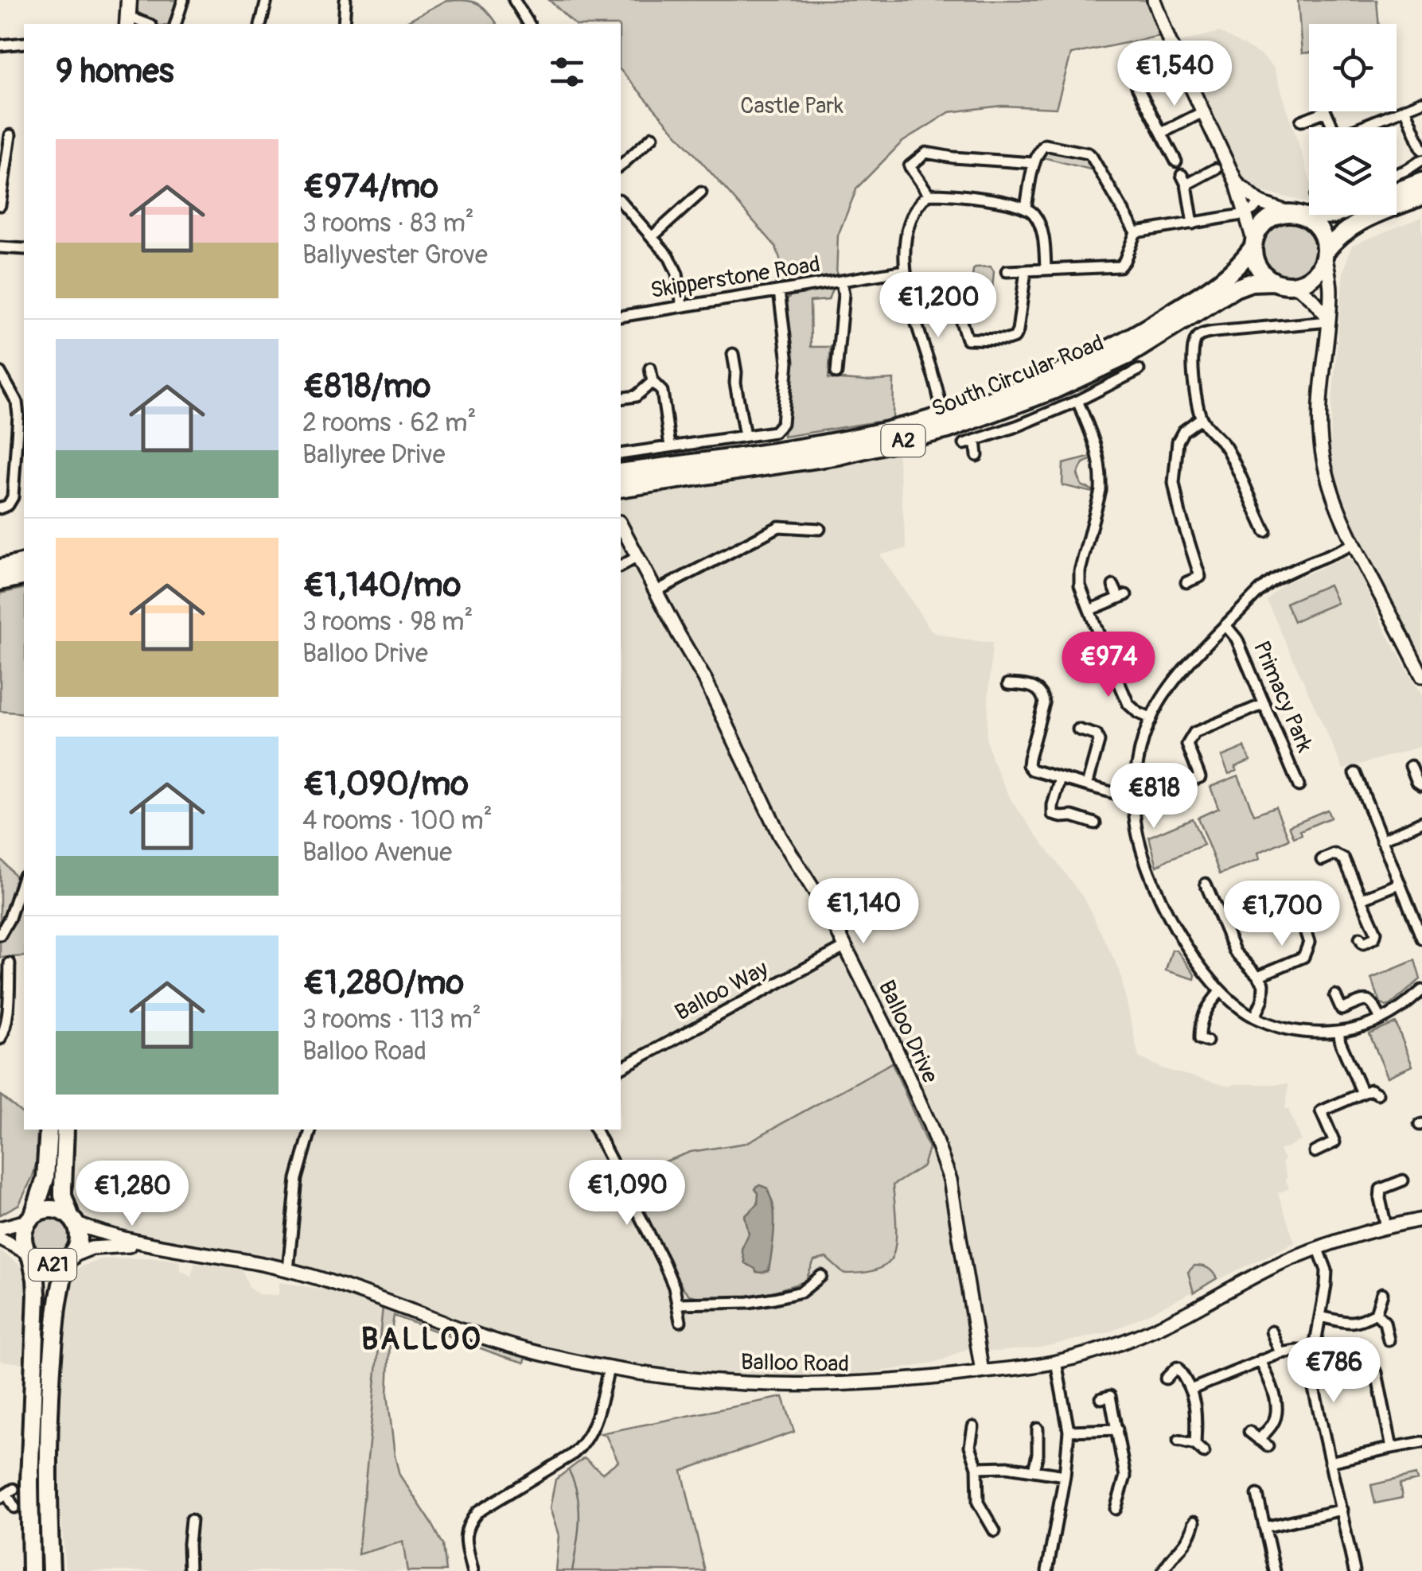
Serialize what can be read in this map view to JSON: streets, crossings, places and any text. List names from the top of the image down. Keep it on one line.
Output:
{"streets":{"highway":["South Circular Road","A2","A21"],"street":["Skipperstone Road","Primacy Park","Balloo Way","Balloo Drive","Balloo Road"]},"crossings":[["South Circular Road","A2"],["Balloo Way","Balloo Drive"],["Balloo Drive","Balloo Road"],["A21","Balloo Road"]],"districts":["BALLOO"],"parks":["Castle Park"],"page":{"heading":"9 homes","price":["€1,540","€1,200","€974","€818","€1,140","€1,700","€1,090","€1,280","€786"],"list":[{"name":"€974/mo","note":"3 rooms · 83 m² · Ballyvester Grove"},{"name":"€818/mo","note":"2 rooms · 62 m² · Ballyree Drive"},{"name":"€1,140/mo","note":"3 rooms · 98 m² · Balloo Drive"},{"name":"€1,090/mo","note":"4 rooms · 100 m² · Balloo Avenue"},{"name":"€1,280/mo","note":"3 rooms · 113 m² · Balloo Road"}]}}
